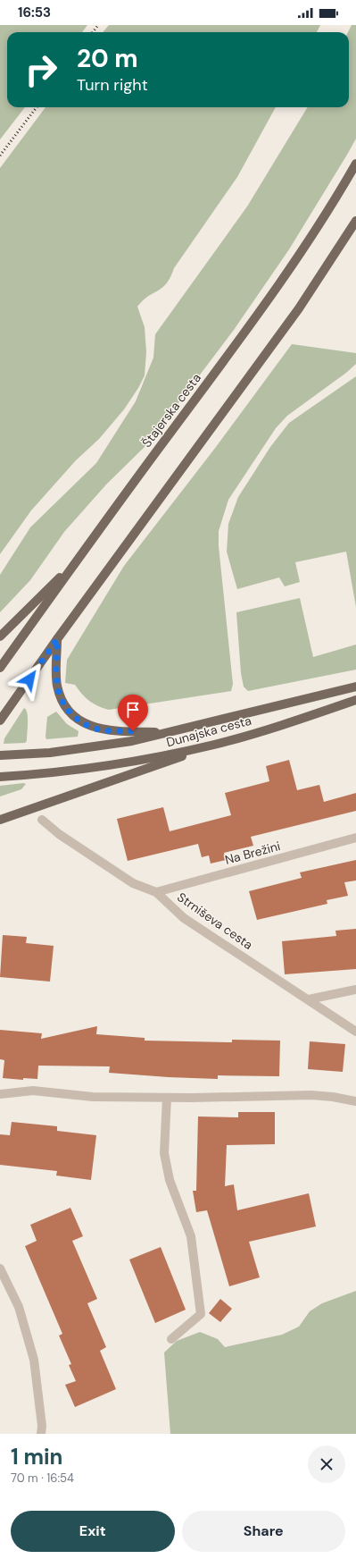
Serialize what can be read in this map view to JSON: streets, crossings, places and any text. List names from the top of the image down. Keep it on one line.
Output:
{"streets":{"main road":["Štajerska cesta","Dunajska cesta"],"street":["Na Brežini","Strniševa cesta"]},"crossings":[["Na Brežini","Strniševa cesta"]],"page":{"status":"16:53","turn":["20 m","Turn right"],"heading":["1 min","70 m · 16:54"],"buttons":["Exit","Share"]}}
